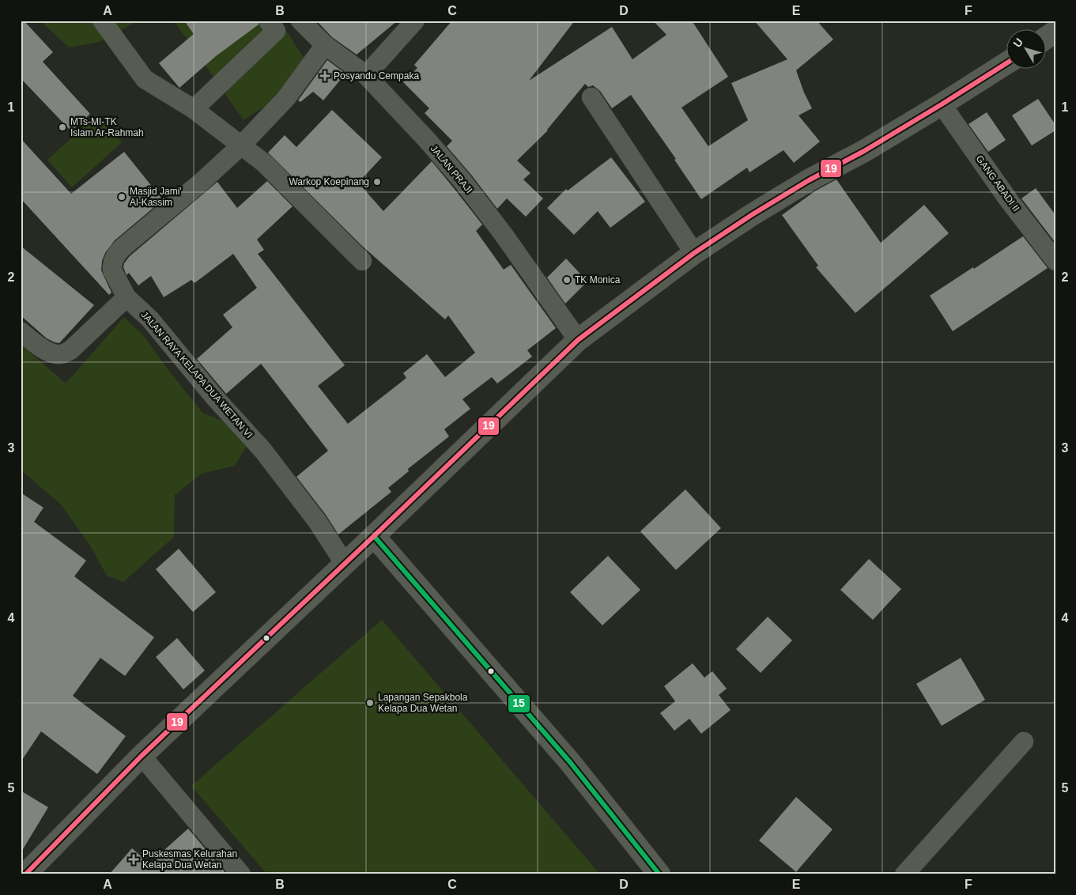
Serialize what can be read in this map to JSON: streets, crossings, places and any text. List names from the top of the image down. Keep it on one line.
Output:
{"streets":{"street":["JALAN PRAJI","GANG ABADI II","JALAN RAYA KELAPA DUA WETAN VI"]},"crossings":[["JALAN PRAJI","JALAN RAYA KELAPA DUA WETAN VI"]],"places":{"health":["Posyandu Cempaka","Puskesmas Kelurahan Kelapa Dua Wetan"],"other":["MTs-MI-TK Islam Ar-Rahmah","Warkop Koepinang","Masjid Jami' Al-Kassim","TK Monica","Lapangan Sepakbola Kelapa Dua Wetan"]},"lines":["transit line 19","transit line 15"],"north":"top left","grid":{"columns":["A","B","C","D","E","F"],"rows":["1","2","3","4","5"]}}
